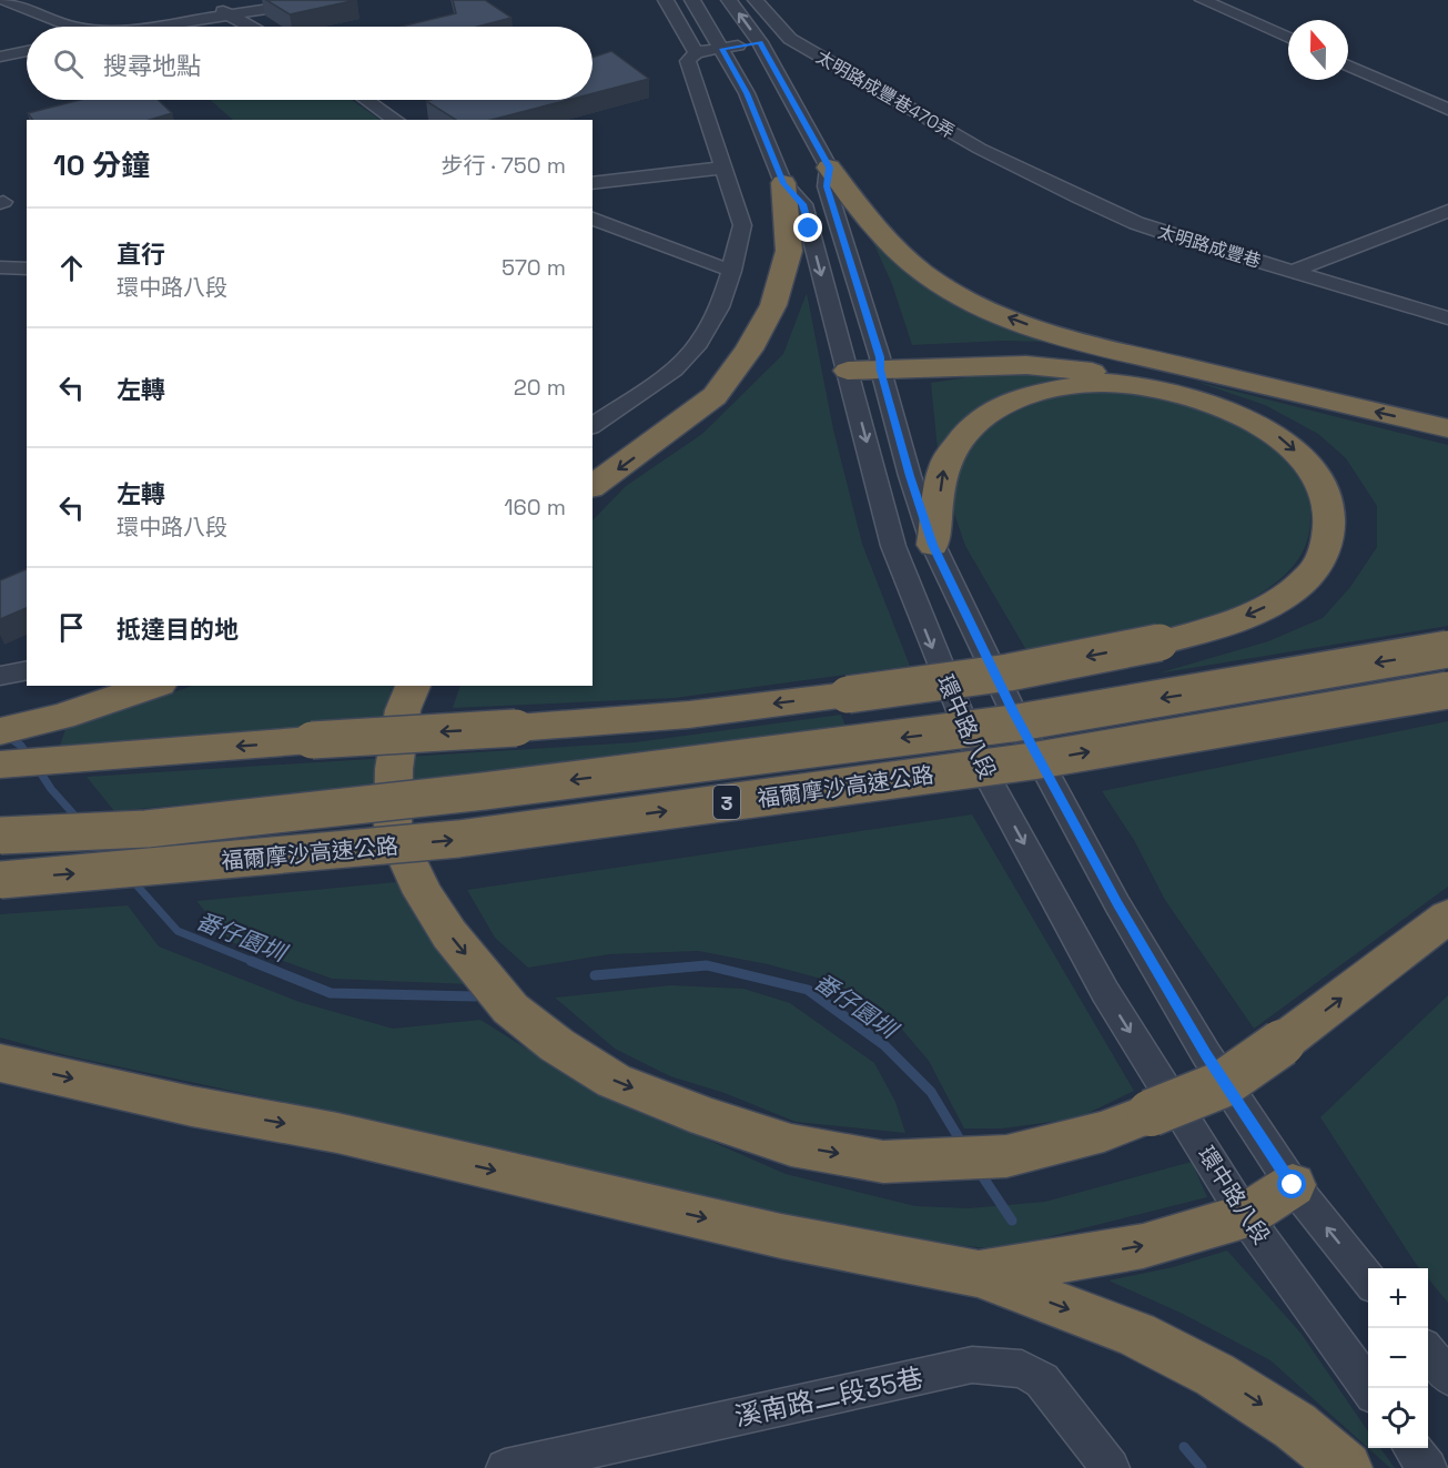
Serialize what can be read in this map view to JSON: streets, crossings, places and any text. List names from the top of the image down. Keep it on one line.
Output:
{"streets":{"highway":["福爾摩沙高速公路","3"],"street":["太明路成豐巷470弄","太明路成豐巷","環中路八段","溪南路二段35巷"]},"crossings":[["太明路成豐巷470弄","太明路成豐巷"]],"water":["番仔園圳"],"north":"top","page":{"search":"搜尋地點","heading":["10 分鐘","步行 · 750 m"],"list":[["直行","環中路八段","570 m"],["左轉","20 m"],["左轉","環中路八段","160 m"],"抵達目的地"],"map_buttons":["+","−"]}}
